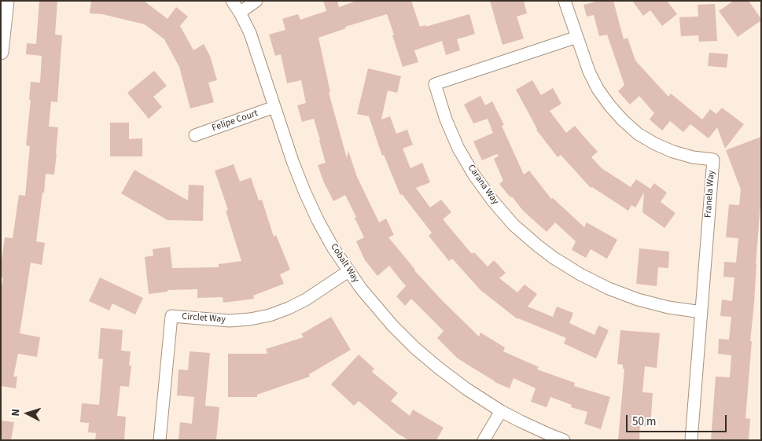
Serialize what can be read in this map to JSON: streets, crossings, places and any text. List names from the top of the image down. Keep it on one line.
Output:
{"streets":{"street":["Felipe Court","Carana Way","Franela Way","Cobalt Way","Circlet Way"]},"crossings":[["Felipe Court","Cobalt Way"],["Carana Way","Franela Way"],["Cobalt Way","Circlet Way"]],"scale_bar":"50 m","north":"left"}
